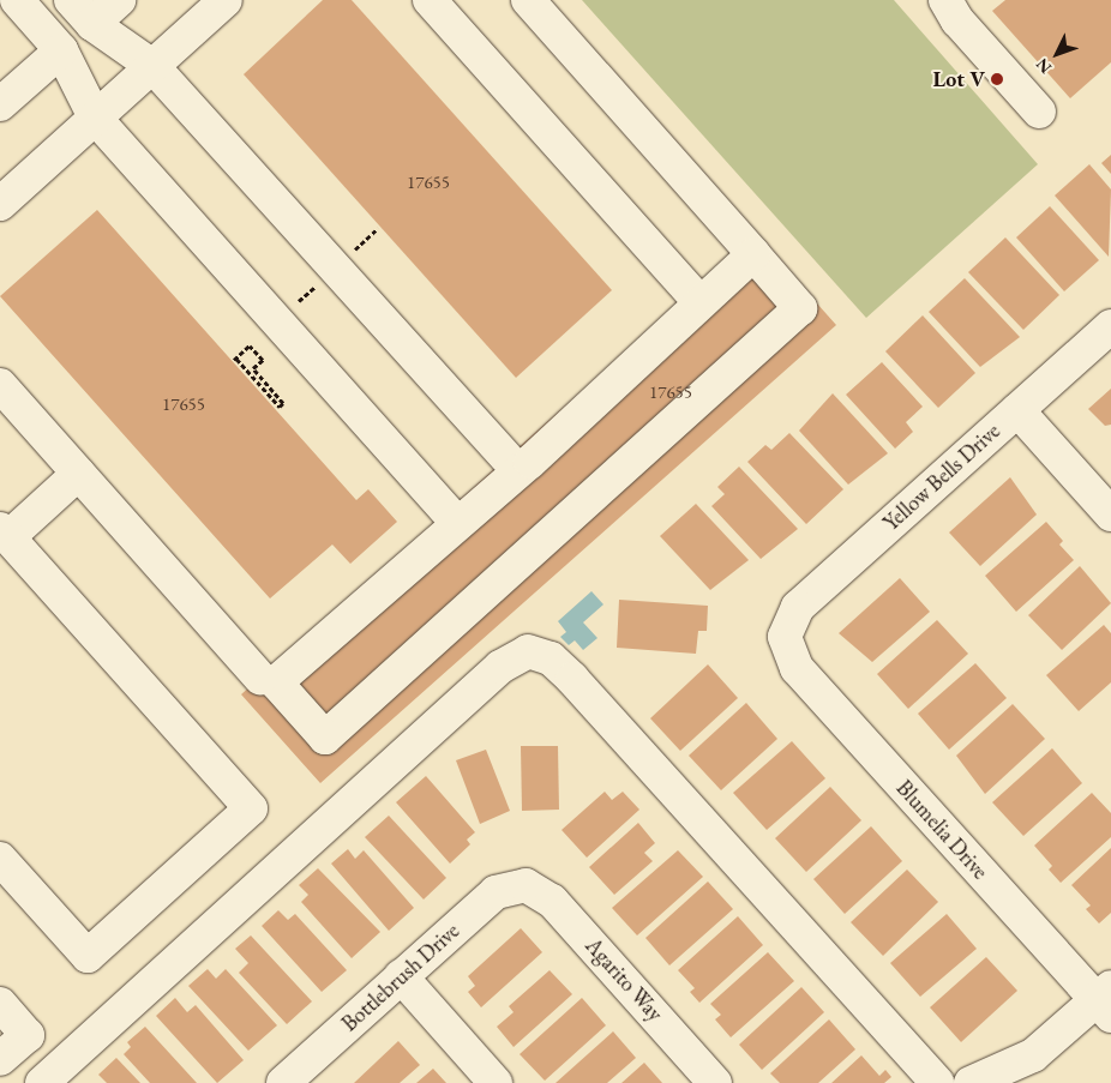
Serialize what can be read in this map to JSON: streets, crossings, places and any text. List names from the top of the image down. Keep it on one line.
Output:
{"streets":{"street":["Yellow Bells Drive","Blumelia Drive","Bottlebrush Drive","Agarito Way"]},"crossings":[["Yellow Bells Drive","Blumelia Drive"],["Bottlebrush Drive","Agarito Way"]],"places":["Lot V"],"house_numbers":["17655","17655","17655"],"north":"bottom left"}
